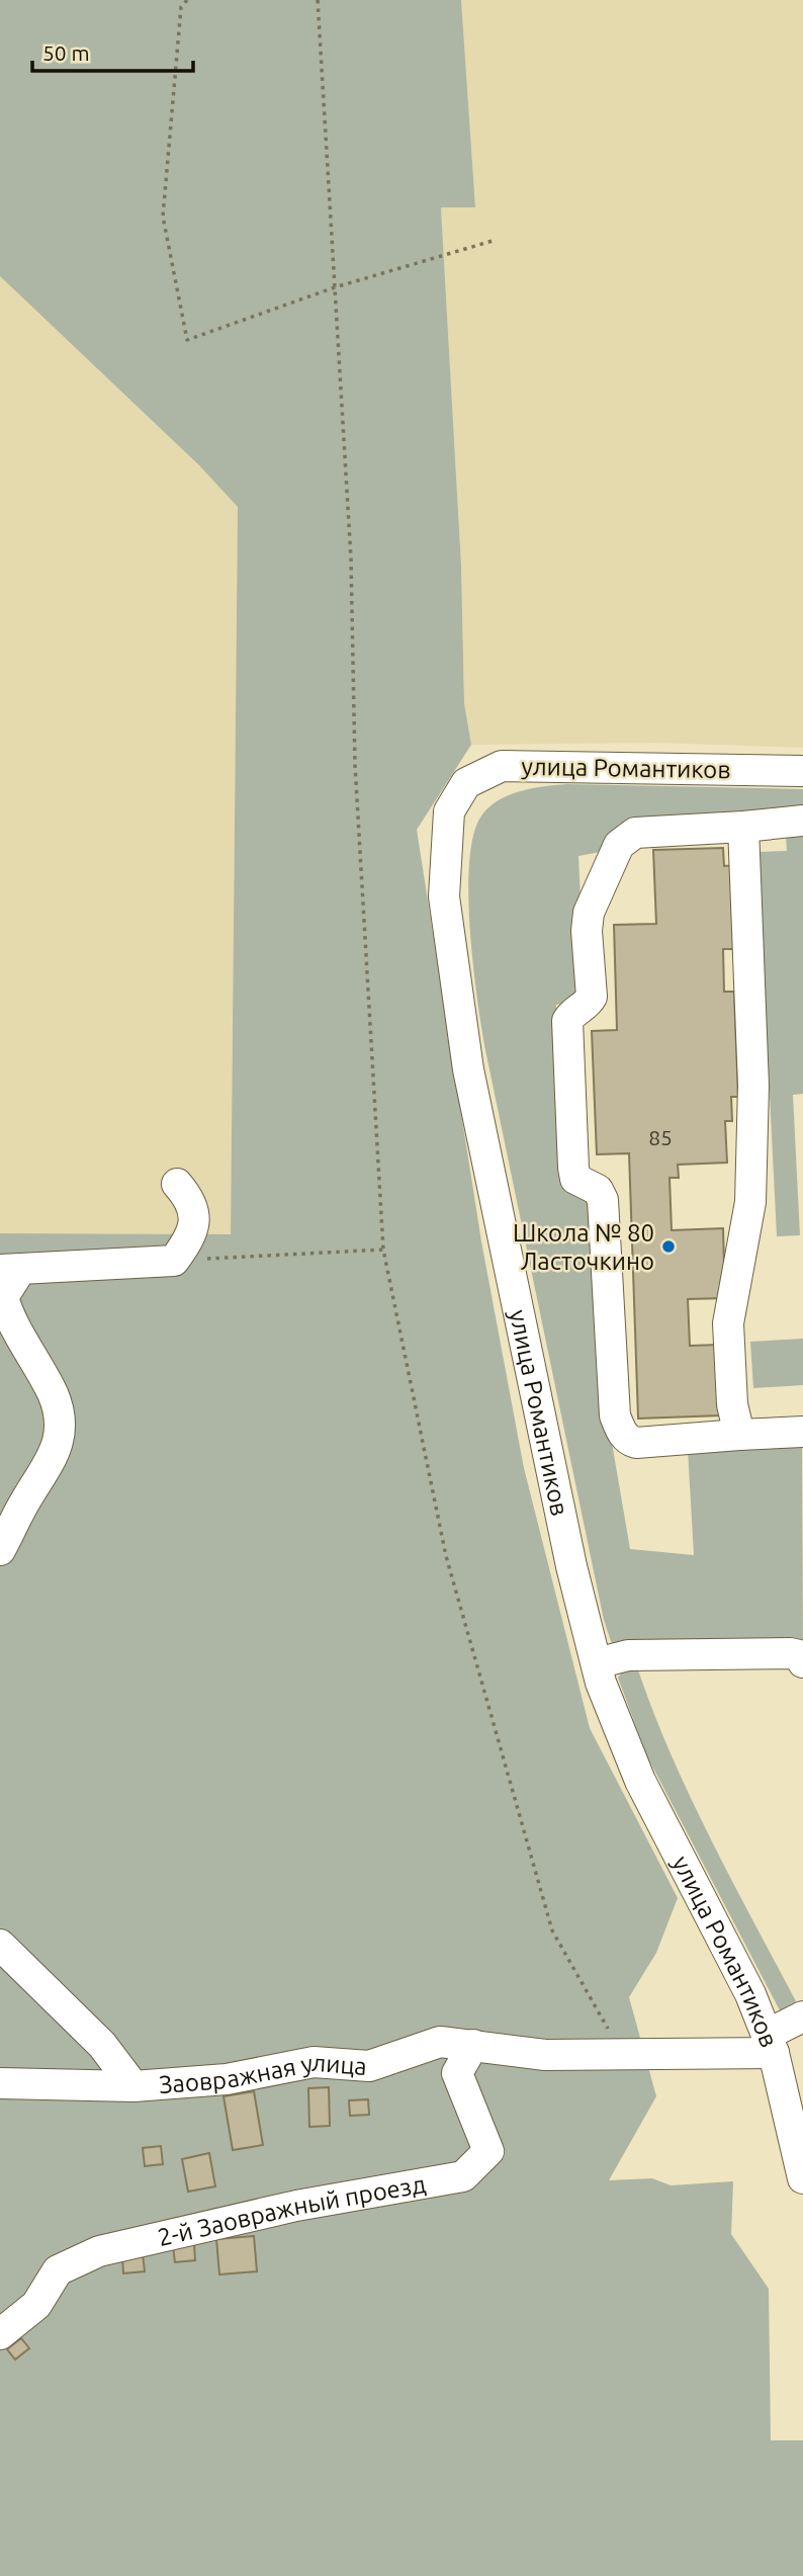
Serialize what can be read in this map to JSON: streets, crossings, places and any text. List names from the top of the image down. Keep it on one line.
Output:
{"streets":{"street":["улица Романтиков","Заовражная улица","2-й Заовражный проезд"]},"crossings":[["улица Романтиков","Заовражная улица"],["Заовражная улица","2-й Заовражный проезд"]],"places":["Школа № 80 Ласточкино"],"house_numbers":["85"],"scale_bar":"50 m"}
